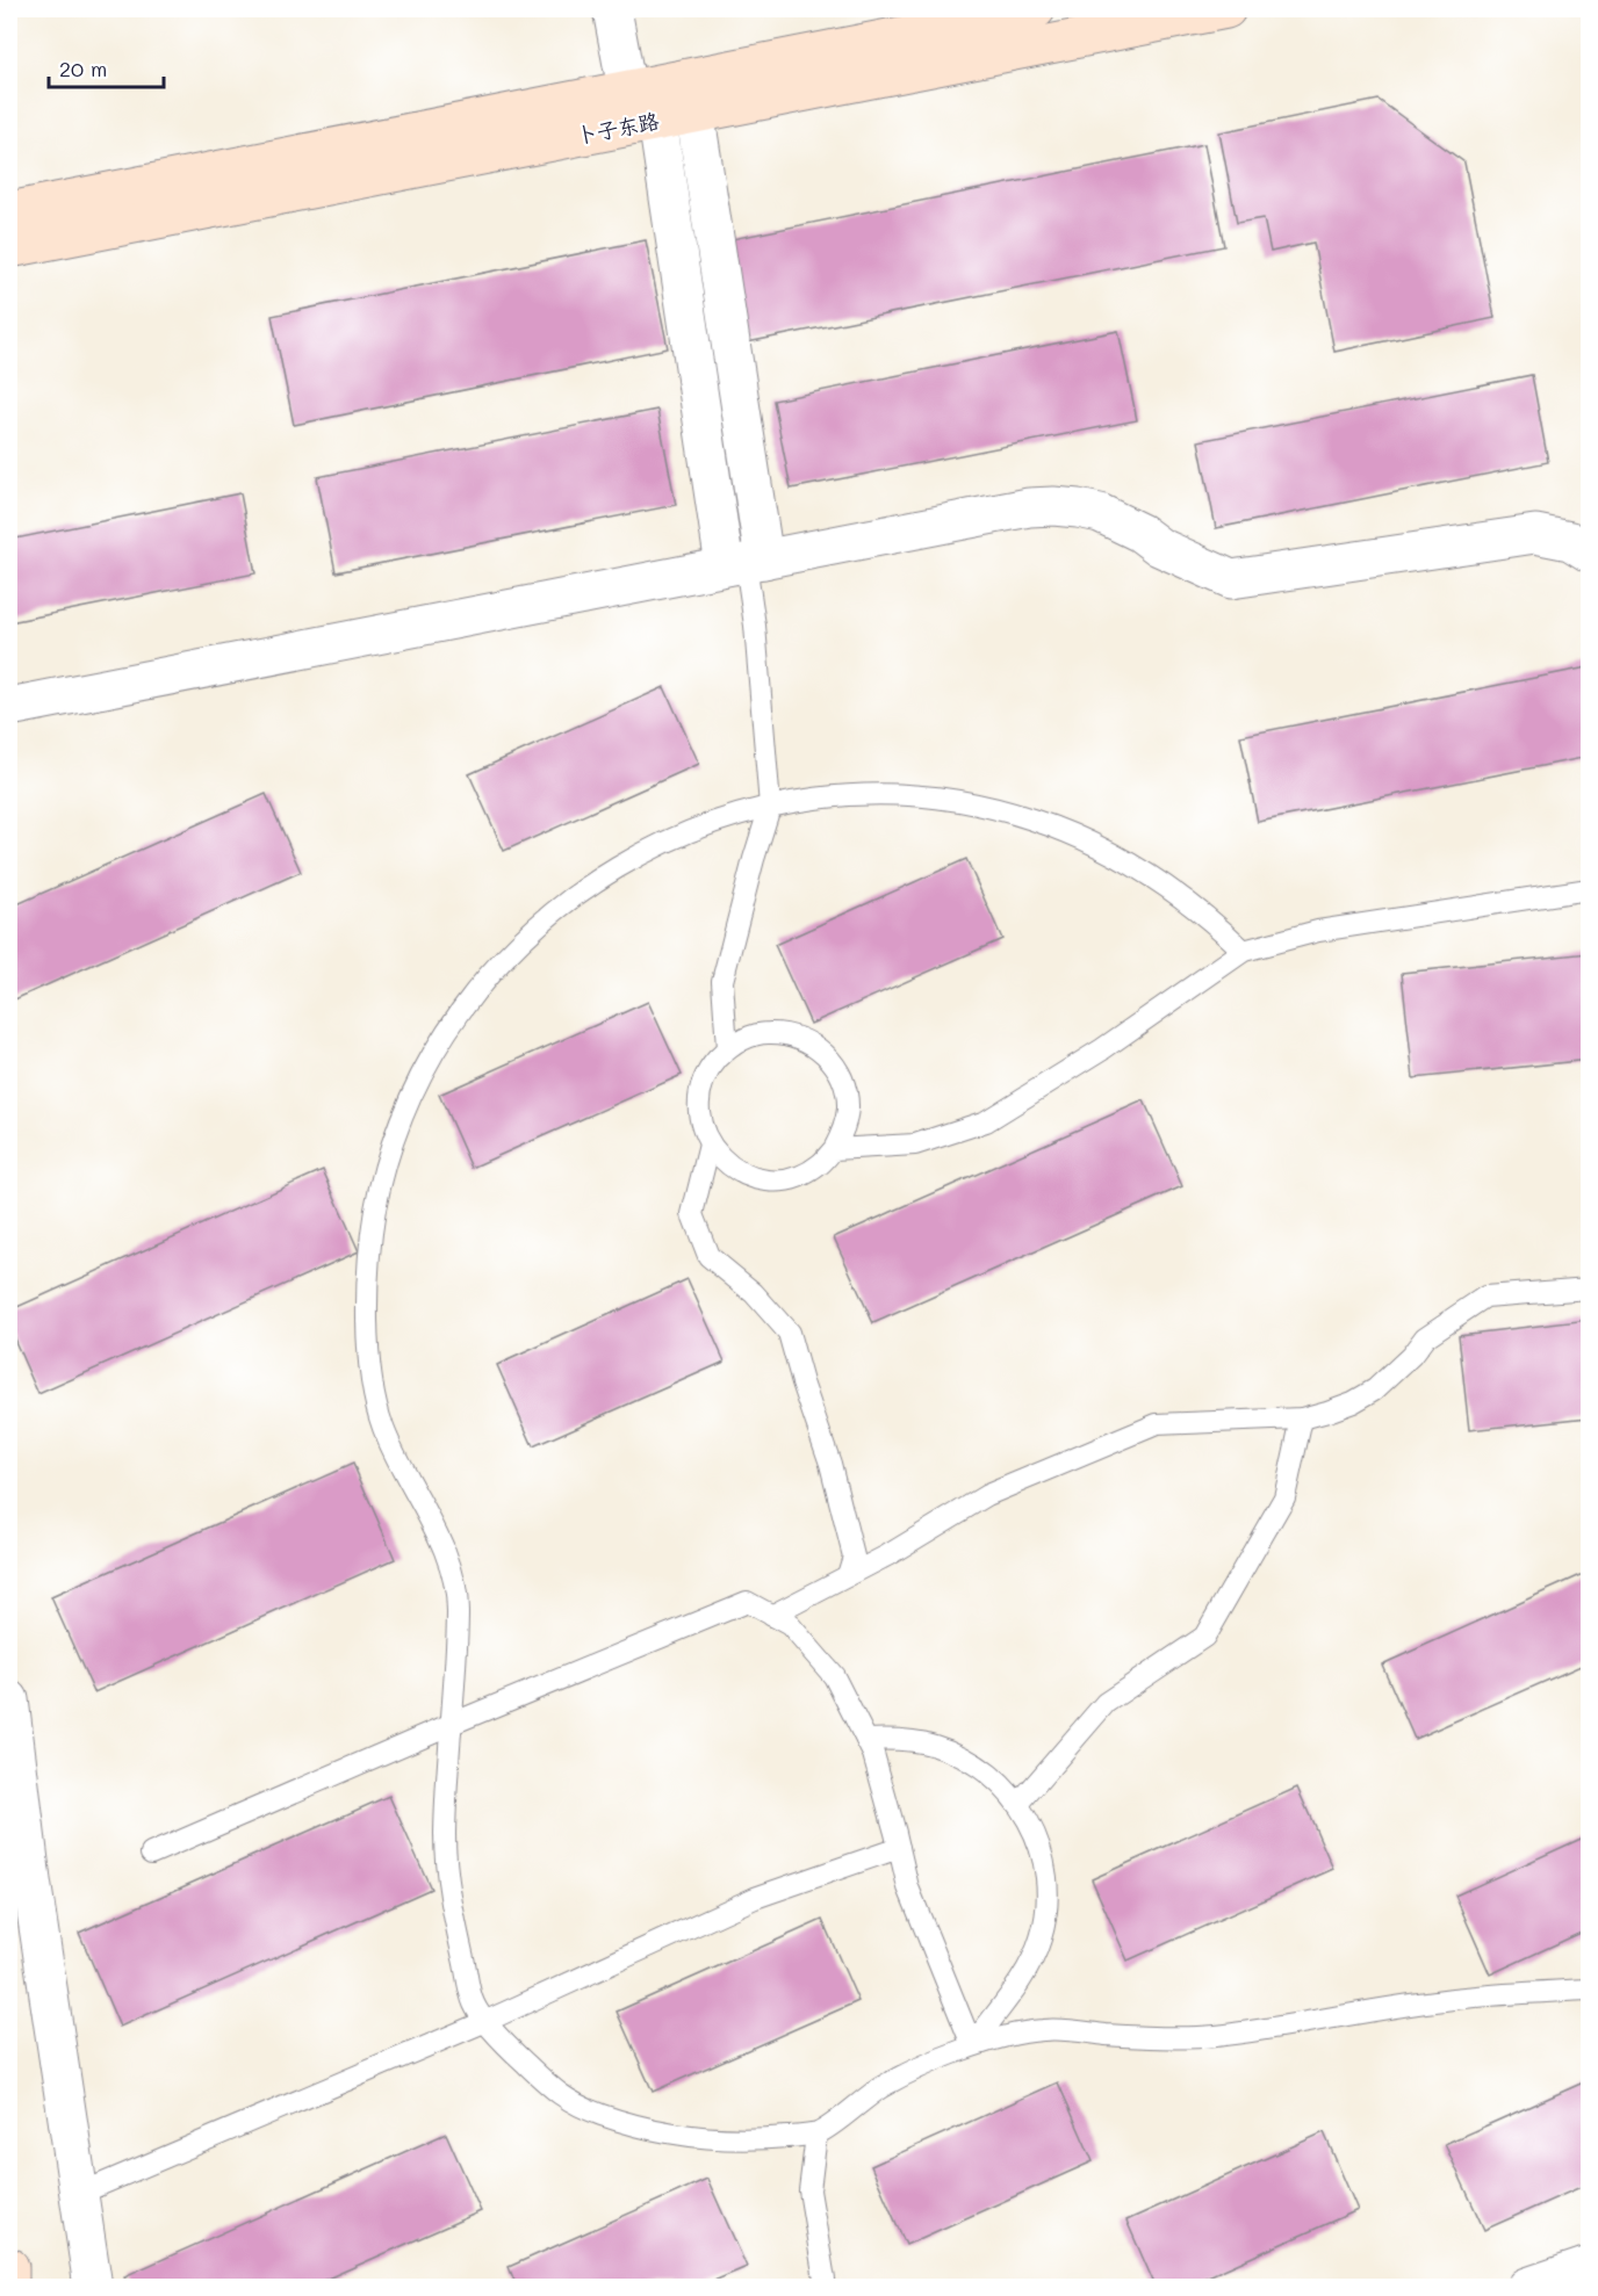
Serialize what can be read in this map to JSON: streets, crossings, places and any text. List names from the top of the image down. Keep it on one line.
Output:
{"streets":{"street":["卜子东路"]},"scale_bar":"20 m"}
